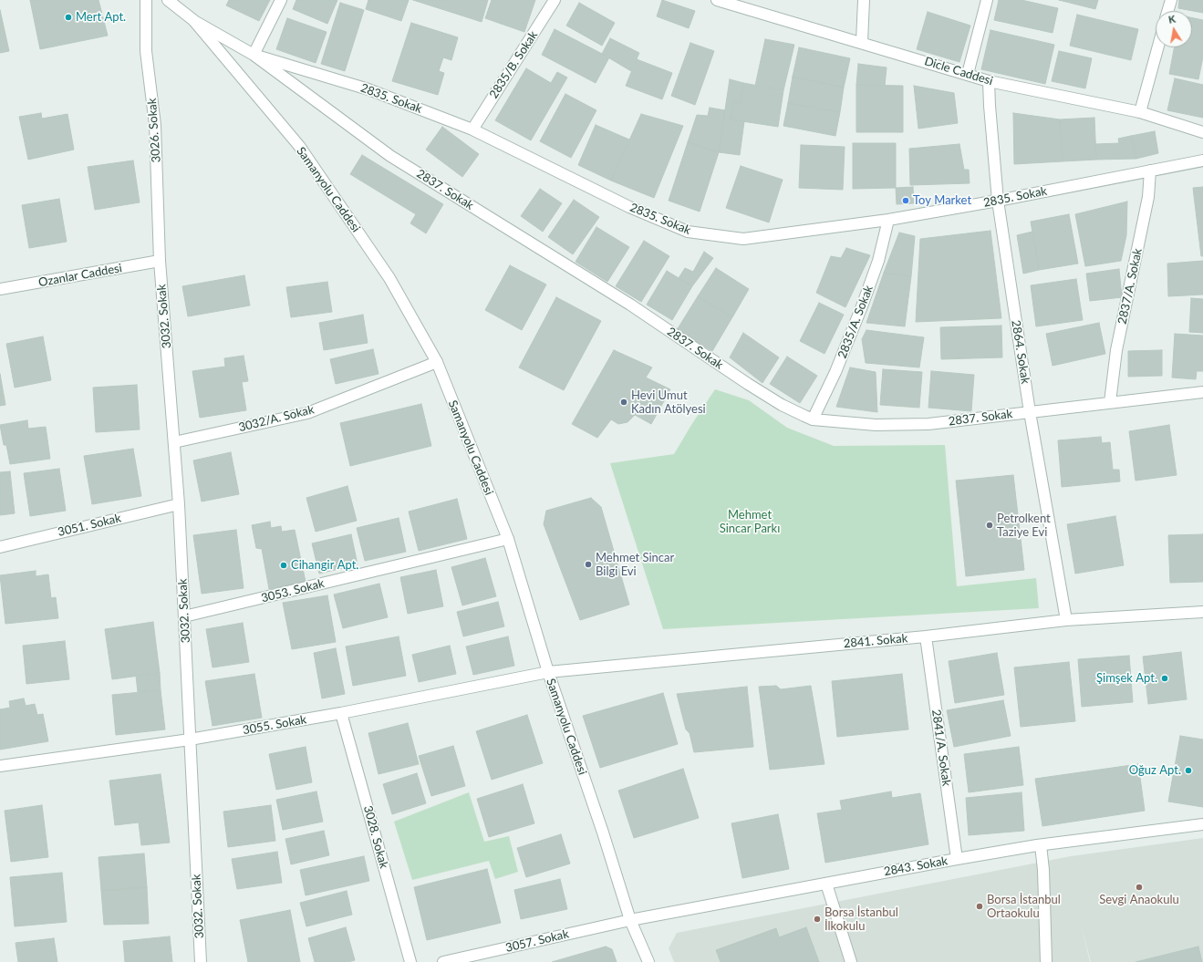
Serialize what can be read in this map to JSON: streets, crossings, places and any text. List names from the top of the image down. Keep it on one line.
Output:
{"streets":{"street":["2835/B. Sokak","Dicle Caddesi","2835. Sokak","3026. Sokak","Samanyolu Caddesi","2837. Sokak","Ozanlar Caddesi","2837/A. Sokak","3032. Sokak","2835/A. Sokak","2864. Sokak","3032/A. Sokak","3051. Sokak","3053. Sokak","2841. Sokak","3055. Sokak","2841/A. Sokak","3028. Sokak","2843. Sokak","3057. Sokak"]},"crossings":[["2835/B. Sokak","2835. Sokak"],["Dicle Caddesi","2864. Sokak"],["2835. Sokak","Samanyolu Caddesi"],["2835. Sokak","2837. Sokak"],["2835. Sokak","2837/A. Sokak"],["2835. Sokak","2835/A. Sokak"],["2835. Sokak","2864. Sokak"],["3026. Sokak","Ozanlar Caddesi"],["3026. Sokak","3032. Sokak"],["Samanyolu Caddesi","3032/A. Sokak"],["Samanyolu Caddesi","3053. Sokak"],["Samanyolu Caddesi","2841. Sokak"],["Samanyolu Caddesi","3055. Sokak"],["Samanyolu Caddesi","2843. Sokak"],["Samanyolu Caddesi","3057. Sokak"],["2837. Sokak","2837/A. Sokak"],["2837. Sokak","2835/A. Sokak"],["2837. Sokak","2864. Sokak"],["Ozanlar Caddesi","3032. Sokak"],["3032. Sokak","3032/A. Sokak"],["3032. Sokak","3051. Sokak"],["3032. Sokak","3053. Sokak"],["3032. Sokak","3055. Sokak"],["2864. Sokak","2841. Sokak"],["2841. Sokak","3055. Sokak"],["2841. Sokak","2841/A. Sokak"],["3055. Sokak","3028. Sokak"],["2841/A. Sokak","2843. Sokak"],["2843. Sokak","3057. Sokak"]],"parks":["Mehmet Sincar Parkı"],"places":["Mert Apt.","Toy Market","Hevi Umut Kadın Atölyesi","Petrolkent Taziye Evi","Mehmet Sincar Bilgi Evi","Cihangir Apt.","Şimşek Apt.","Oğuz Apt.","Sevgi Anaokulu","Borsa İstanbul Ortaokulu","Borsa İstanbul İlkokulu"],"north":"top"}
